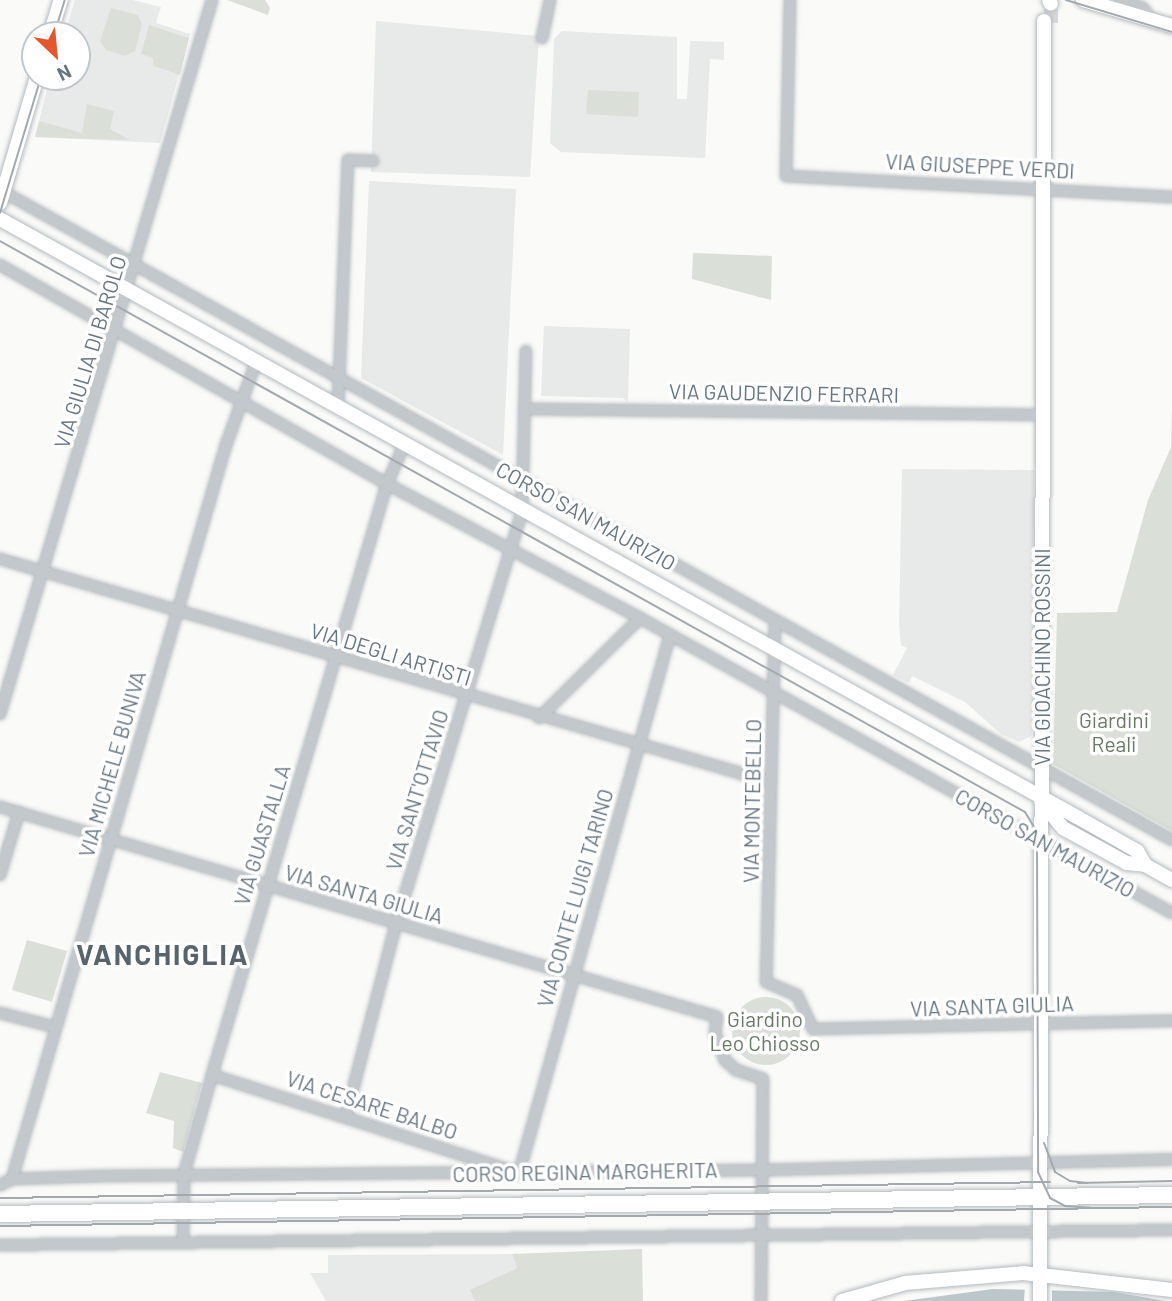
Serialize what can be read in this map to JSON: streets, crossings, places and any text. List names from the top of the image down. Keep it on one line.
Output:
{"streets":{"main road":["CORSO REGINA MARGHERITA"],"street":["VIA GIUSEPPE VERDI","VIA GIULIA DI BAROLO","VIA GAUDENZIO FERRARI","CORSO SAN MAURIZIO","VIA DEGLI ARTISTI","VIA GIOACHINO ROSSINI","VIA MICHELE BUNIVA","VIA SANT'OTTAVIO","VIA MONTEBELLO","VIA GUASTALLA","VIA SANTA GIULIA","VIA CONTE LUIGI TARINO","VIA CESARE BALBO"]},"crossings":[["VIA GIUSEPPE VERDI","VIA GIOACHINO ROSSINI"],["VIA GIULIA DI BAROLO","CORSO SAN MAURIZIO"],["VIA GIULIA DI BAROLO","VIA DEGLI ARTISTI"],["VIA GAUDENZIO FERRARI","VIA GIOACHINO ROSSINI"],["VIA GAUDENZIO FERRARI","VIA SANT'OTTAVIO"],["CORSO SAN MAURIZIO","VIA GIOACHINO ROSSINI"],["CORSO SAN MAURIZIO","VIA MICHELE BUNIVA"],["CORSO SAN MAURIZIO","VIA SANT'OTTAVIO"],["CORSO SAN MAURIZIO","VIA MONTEBELLO"],["CORSO SAN MAURIZIO","VIA GUASTALLA"],["CORSO SAN MAURIZIO","VIA CONTE LUIGI TARINO"],["VIA DEGLI ARTISTI","VIA MICHELE BUNIVA"],["VIA DEGLI ARTISTI","VIA SANT'OTTAVIO"],["VIA DEGLI ARTISTI","VIA MONTEBELLO"],["VIA DEGLI ARTISTI","VIA GUASTALLA"],["VIA DEGLI ARTISTI","VIA CONTE LUIGI TARINO"],["VIA GIOACHINO ROSSINI","VIA SANTA GIULIA"],["VIA GIOACHINO ROSSINI","CORSO REGINA MARGHERITA"],["VIA MICHELE BUNIVA","VIA SANTA GIULIA"],["VIA MICHELE BUNIVA","CORSO REGINA MARGHERITA"],["VIA SANT'OTTAVIO","VIA SANTA GIULIA"],["VIA SANT'OTTAVIO","VIA CESARE BALBO"],["VIA MONTEBELLO","VIA SANTA GIULIA"],["VIA GUASTALLA","VIA SANTA GIULIA"],["VIA GUASTALLA","VIA CESARE BALBO"],["VIA GUASTALLA","CORSO REGINA MARGHERITA"],["VIA SANTA GIULIA","VIA CONTE LUIGI TARINO"],["VIA SANTA GIULIA","CORSO REGINA MARGHERITA"],["VIA CONTE LUIGI TARINO","VIA CESARE BALBO"],["VIA CONTE LUIGI TARINO","CORSO REGINA MARGHERITA"],["VIA CESARE BALBO","CORSO REGINA MARGHERITA"]],"districts":["VANCHIGLIA"],"parks":["Giardini Reali","Giardino Leo Chiosso"],"north":"bottom right"}
